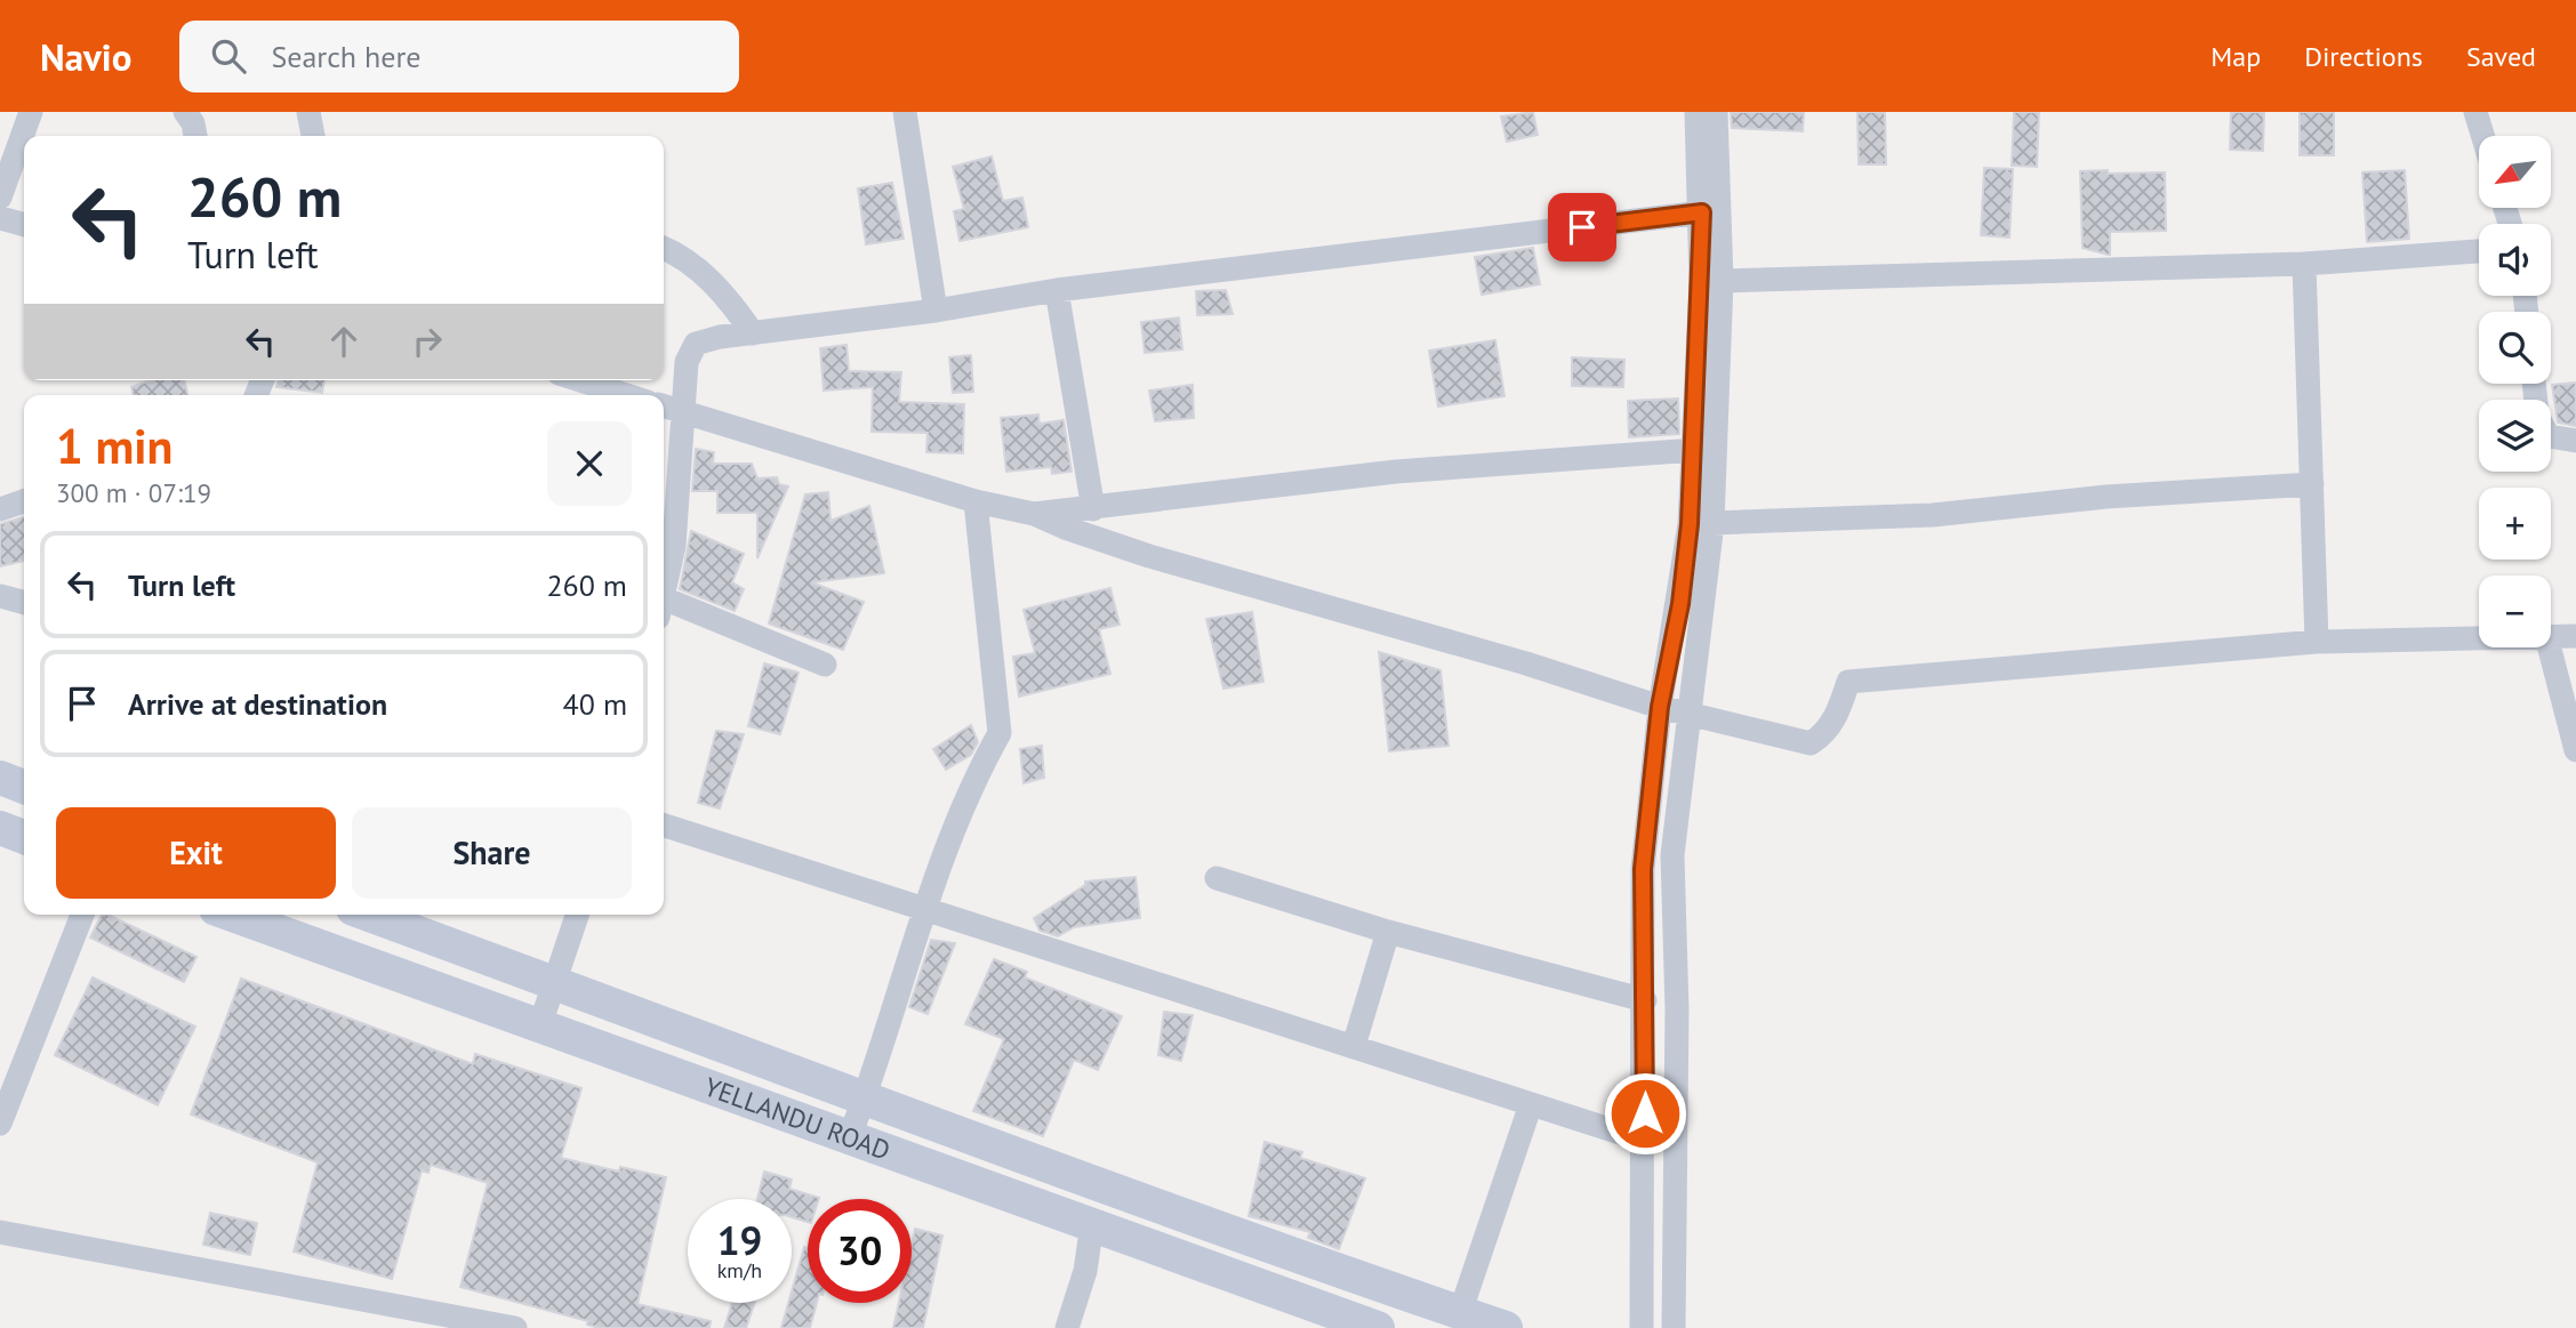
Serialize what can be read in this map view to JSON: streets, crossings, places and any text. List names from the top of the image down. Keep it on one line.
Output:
{"streets":{"main road":["YELLANDU ROAD"]},"north":"bottom left","page":{"header":"Navio","search":"Search here","nav":["Map","Directions","Saved"],"map_buttons":["+","−"],"turn":["260 m","Turn left"],"heading":["1 min","300 m · 07:19"],"list":[{"name":"Turn left","value":"260 m"},{"name":"Arrive at destination","value":"40 m"}],"buttons":["Exit","Share"],"speed":"19 km/h","limit":"30"}}
